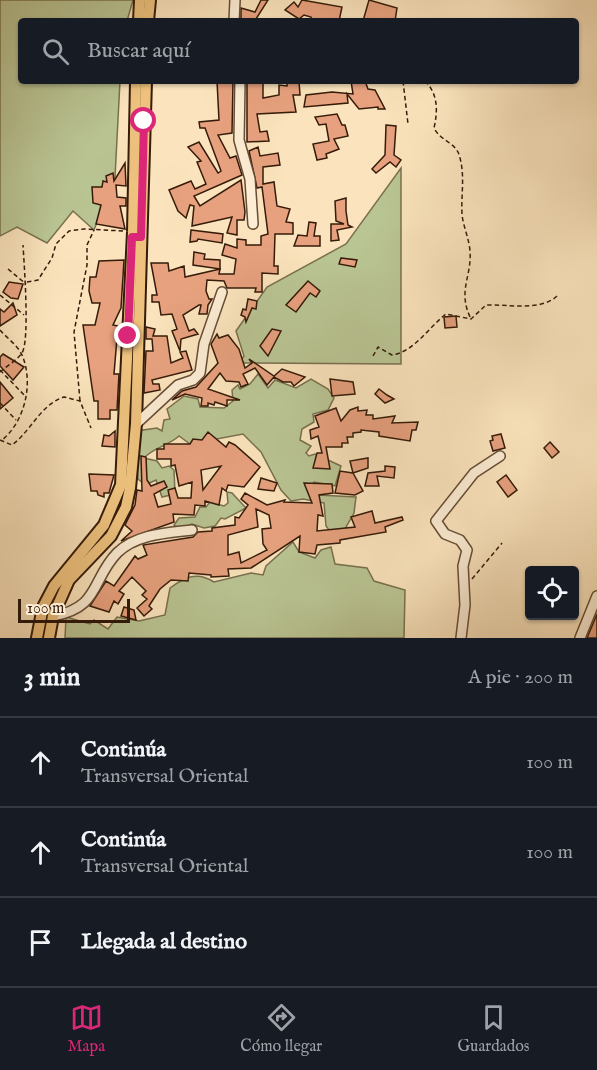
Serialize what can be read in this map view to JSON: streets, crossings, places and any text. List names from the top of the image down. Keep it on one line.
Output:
{"scale_bar":"100 m","page":{"search":"Buscar aquí","scale":"100 m","heading":["3 min","A pie · 200 m"],"list":[["Continúa","Transversal Oriental","100 m"],["Continúa","Transversal Oriental","100 m"],"Llegada al destino"],"nav":["Mapa","Cómo llegar","Guardados"]}}
